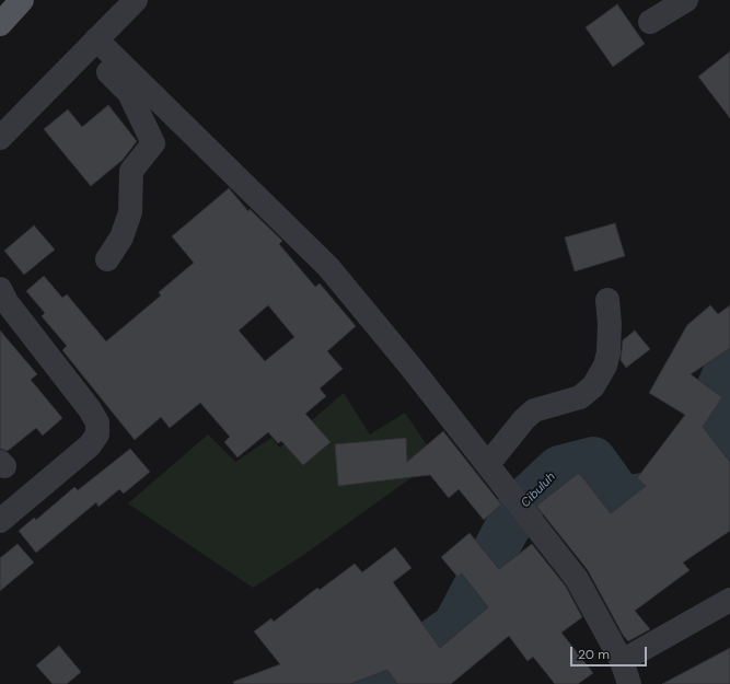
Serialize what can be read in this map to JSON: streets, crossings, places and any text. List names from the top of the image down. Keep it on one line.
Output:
{"water":["Cibuluh"],"scale_bar":"20 m"}
